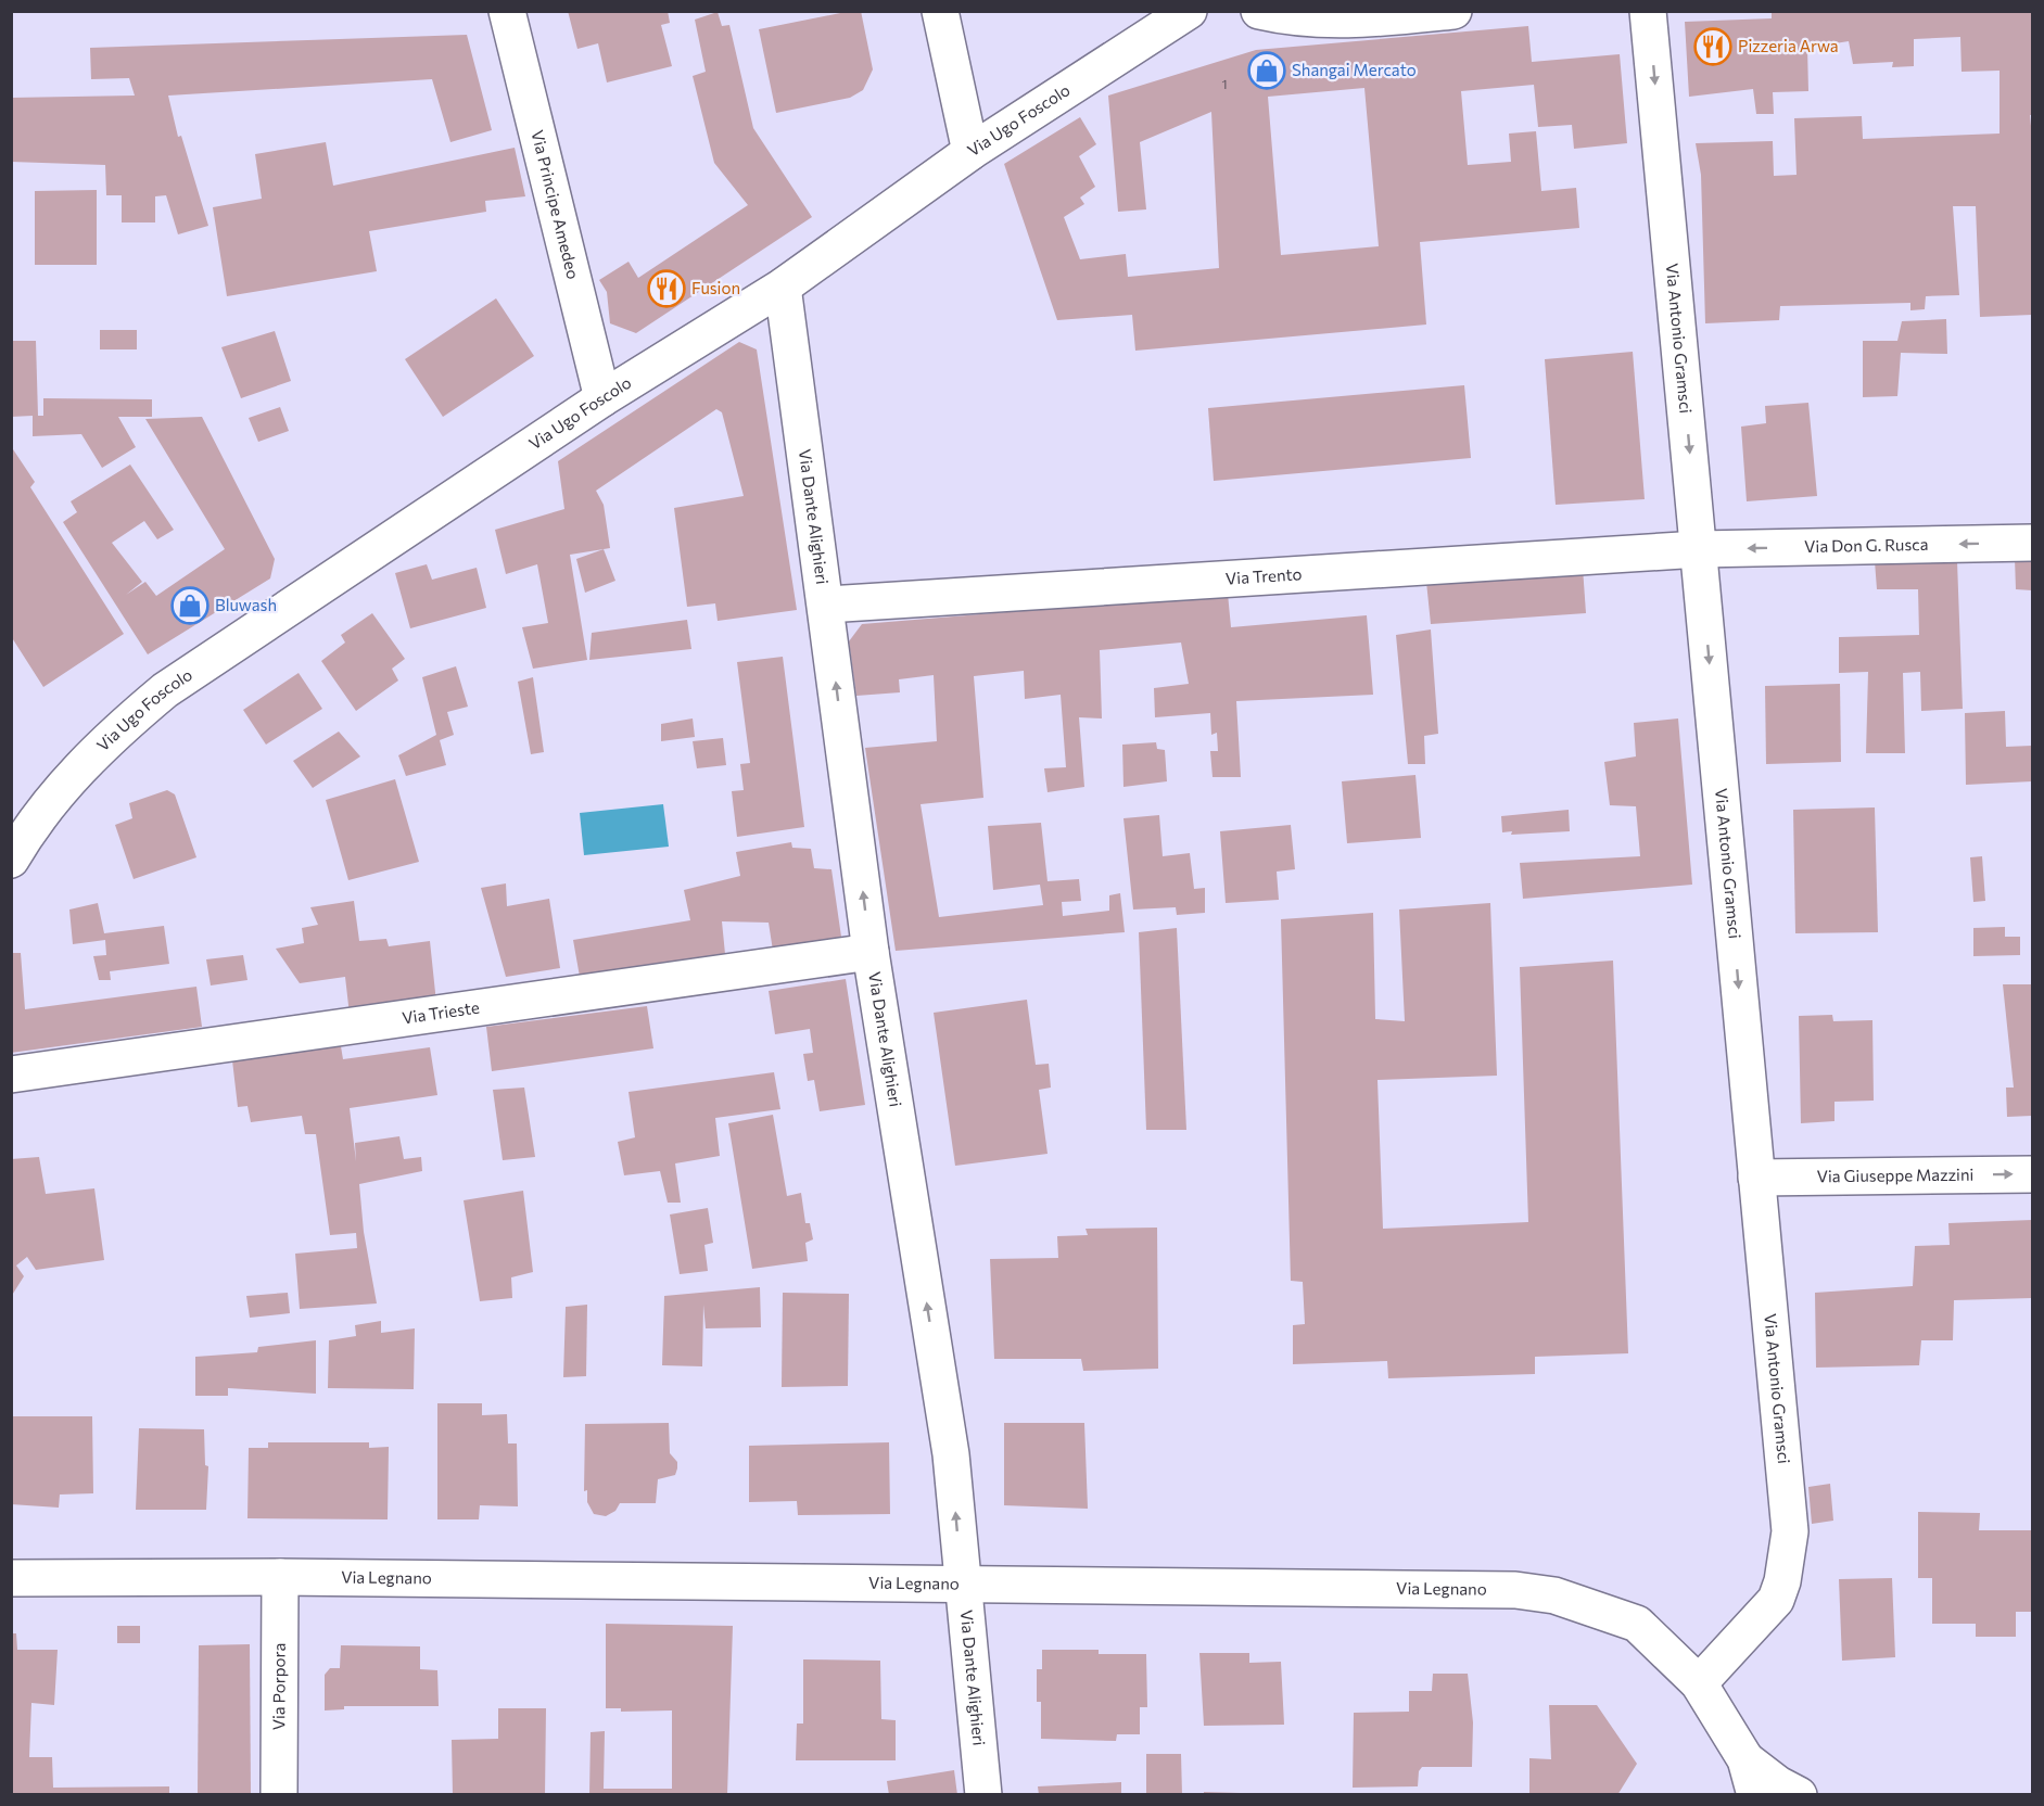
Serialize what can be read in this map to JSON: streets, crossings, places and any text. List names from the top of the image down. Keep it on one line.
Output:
{"streets":{"street":["Via Ugo Foscolo","Via Principe Amedeo","Via Antonio Gramsci","Via Dante Alighieri","Via Don G. Rusca","Via Trento","Via Trieste","Via Giuseppe Mazzini","Via Legnano","Via Porpora"]},"crossings":[["Via Ugo Foscolo","Via Principe Amedeo"],["Via Ugo Foscolo","Via Dante Alighieri"],["Via Antonio Gramsci","Via Don G. Rusca"],["Via Antonio Gramsci","Via Trento"],["Via Antonio Gramsci","Via Giuseppe Mazzini"],["Via Antonio Gramsci","Via Legnano"],["Via Dante Alighieri","Via Trento"],["Via Dante Alighieri","Via Trieste"],["Via Dante Alighieri","Via Legnano"],["Via Don G. Rusca","Via Trento"],["Via Legnano","Via Porpora"]],"one_way":["Via Antonio Gramsci","Via Dante Alighieri","Via Don G. Rusca","Via Giuseppe Mazzini"],"places":{"restaurant":["Pizzeria Arwa","Fusion"],"shop":["Shangai Mercato","Bluwash"]},"house_numbers":["1"]}
